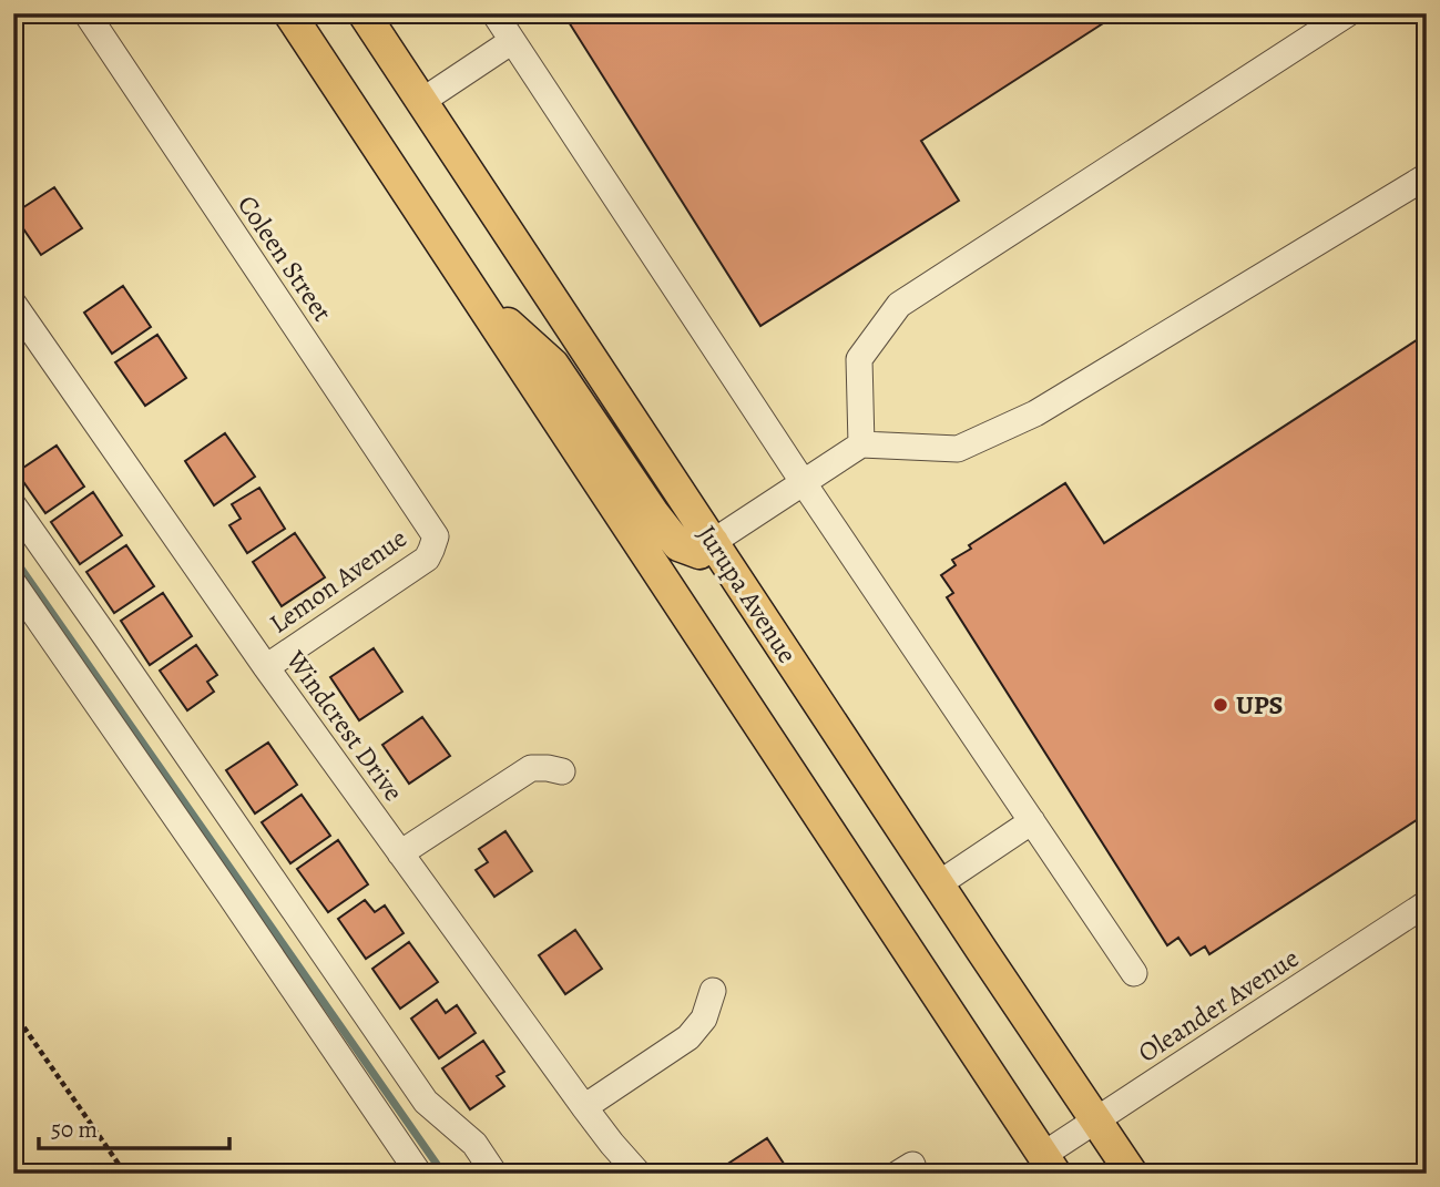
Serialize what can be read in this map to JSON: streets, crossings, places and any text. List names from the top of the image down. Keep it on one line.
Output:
{"streets":{"main road":["Jurupa Avenue"],"street":["Coleen Street","Lemon Avenue","Windcrest Drive","Oleander Avenue"]},"crossings":[["Coleen Street","Lemon Avenue"],["Lemon Avenue","Windcrest Drive"],["Jurupa Avenue","Oleander Avenue"]],"places":["UPS"],"scale_bar":"50 m"}
